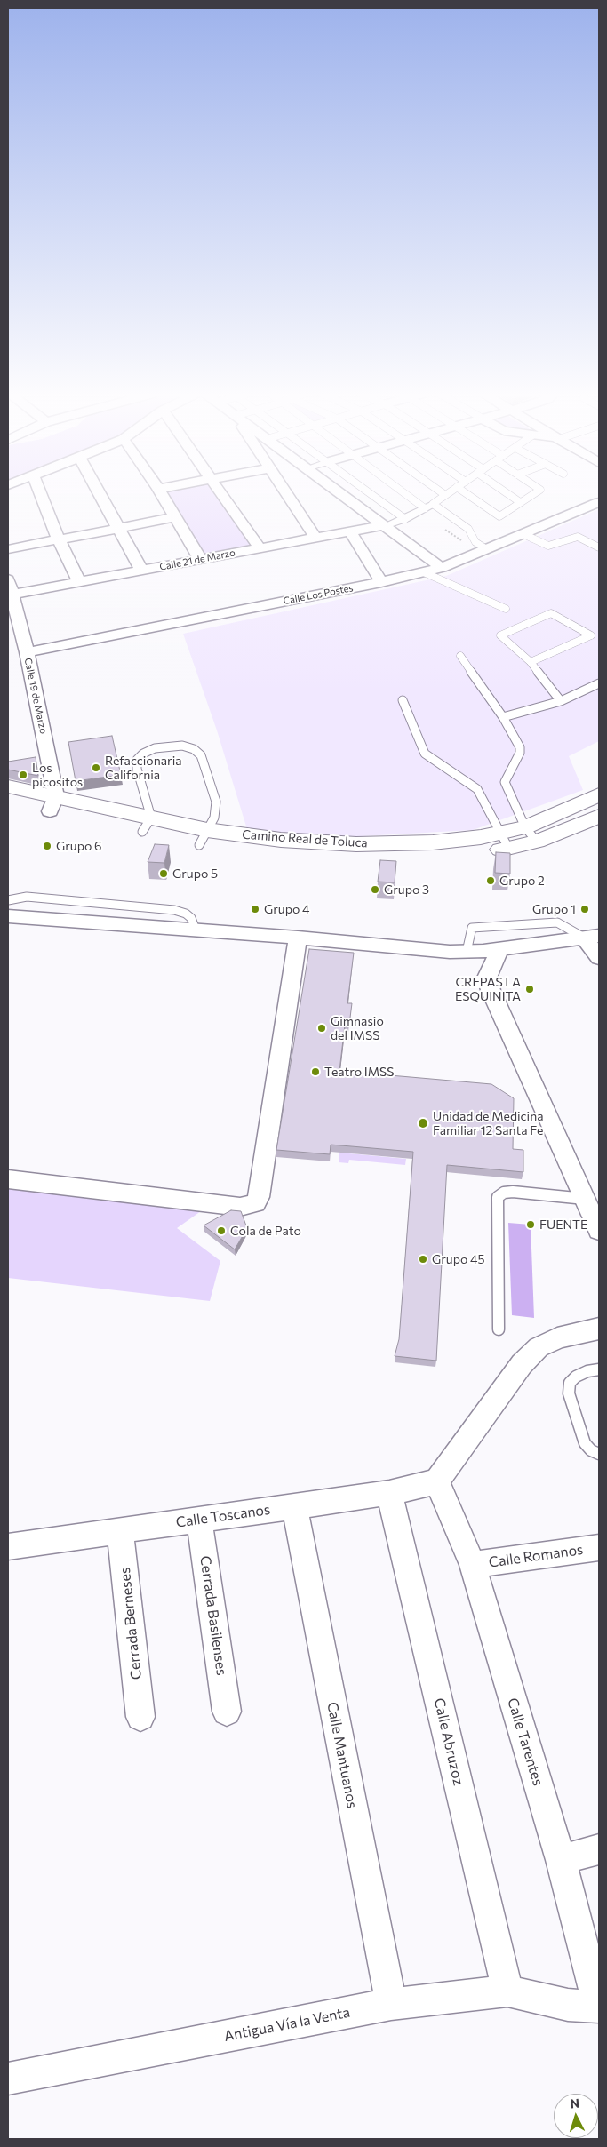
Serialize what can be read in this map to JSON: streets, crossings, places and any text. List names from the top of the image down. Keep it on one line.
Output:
{"streets":{"main road":["Camino Real de Toluca"],"street":["Calle 21 de Marzo","Calle Los Postes","Calle 19 de Marzo","Calle Toscanos","Calle Romanos","Cerrada Basilenses","Cerrada Berneses","Calle Abruzoz","Calle Tarentes","Calle Mantuanos","Antigua Vía la Venta"]},"crossings":[["Calle 21 de Marzo","Calle 19 de Marzo"],["Calle Los Postes","Calle 19 de Marzo"],["Calle 19 de Marzo","Camino Real de Toluca"],["Calle Toscanos","Cerrada Basilenses"],["Calle Toscanos","Cerrada Berneses"],["Calle Toscanos","Calle Abruzoz"],["Calle Toscanos","Calle Tarentes"],["Calle Toscanos","Calle Mantuanos"],["Calle Romanos","Calle Tarentes"],["Calle Abruzoz","Antigua Vía la Venta"],["Calle Tarentes","Antigua Vía la Venta"],["Calle Mantuanos","Antigua Vía la Venta"]],"places":["Refaccionaria California","Los picositos","Grupo 6","Grupo 5","Grupo 2","Grupo 3","Grupo 4","Grupo 1","CREPAS LA ESQUINITA","Gimnasio del IMSS","Teatro IMSS","Unidad de Medicina Familiar 12 Santa Fe","FUENTE","Cola de Pato","Grupo 45"],"north":"top"}
